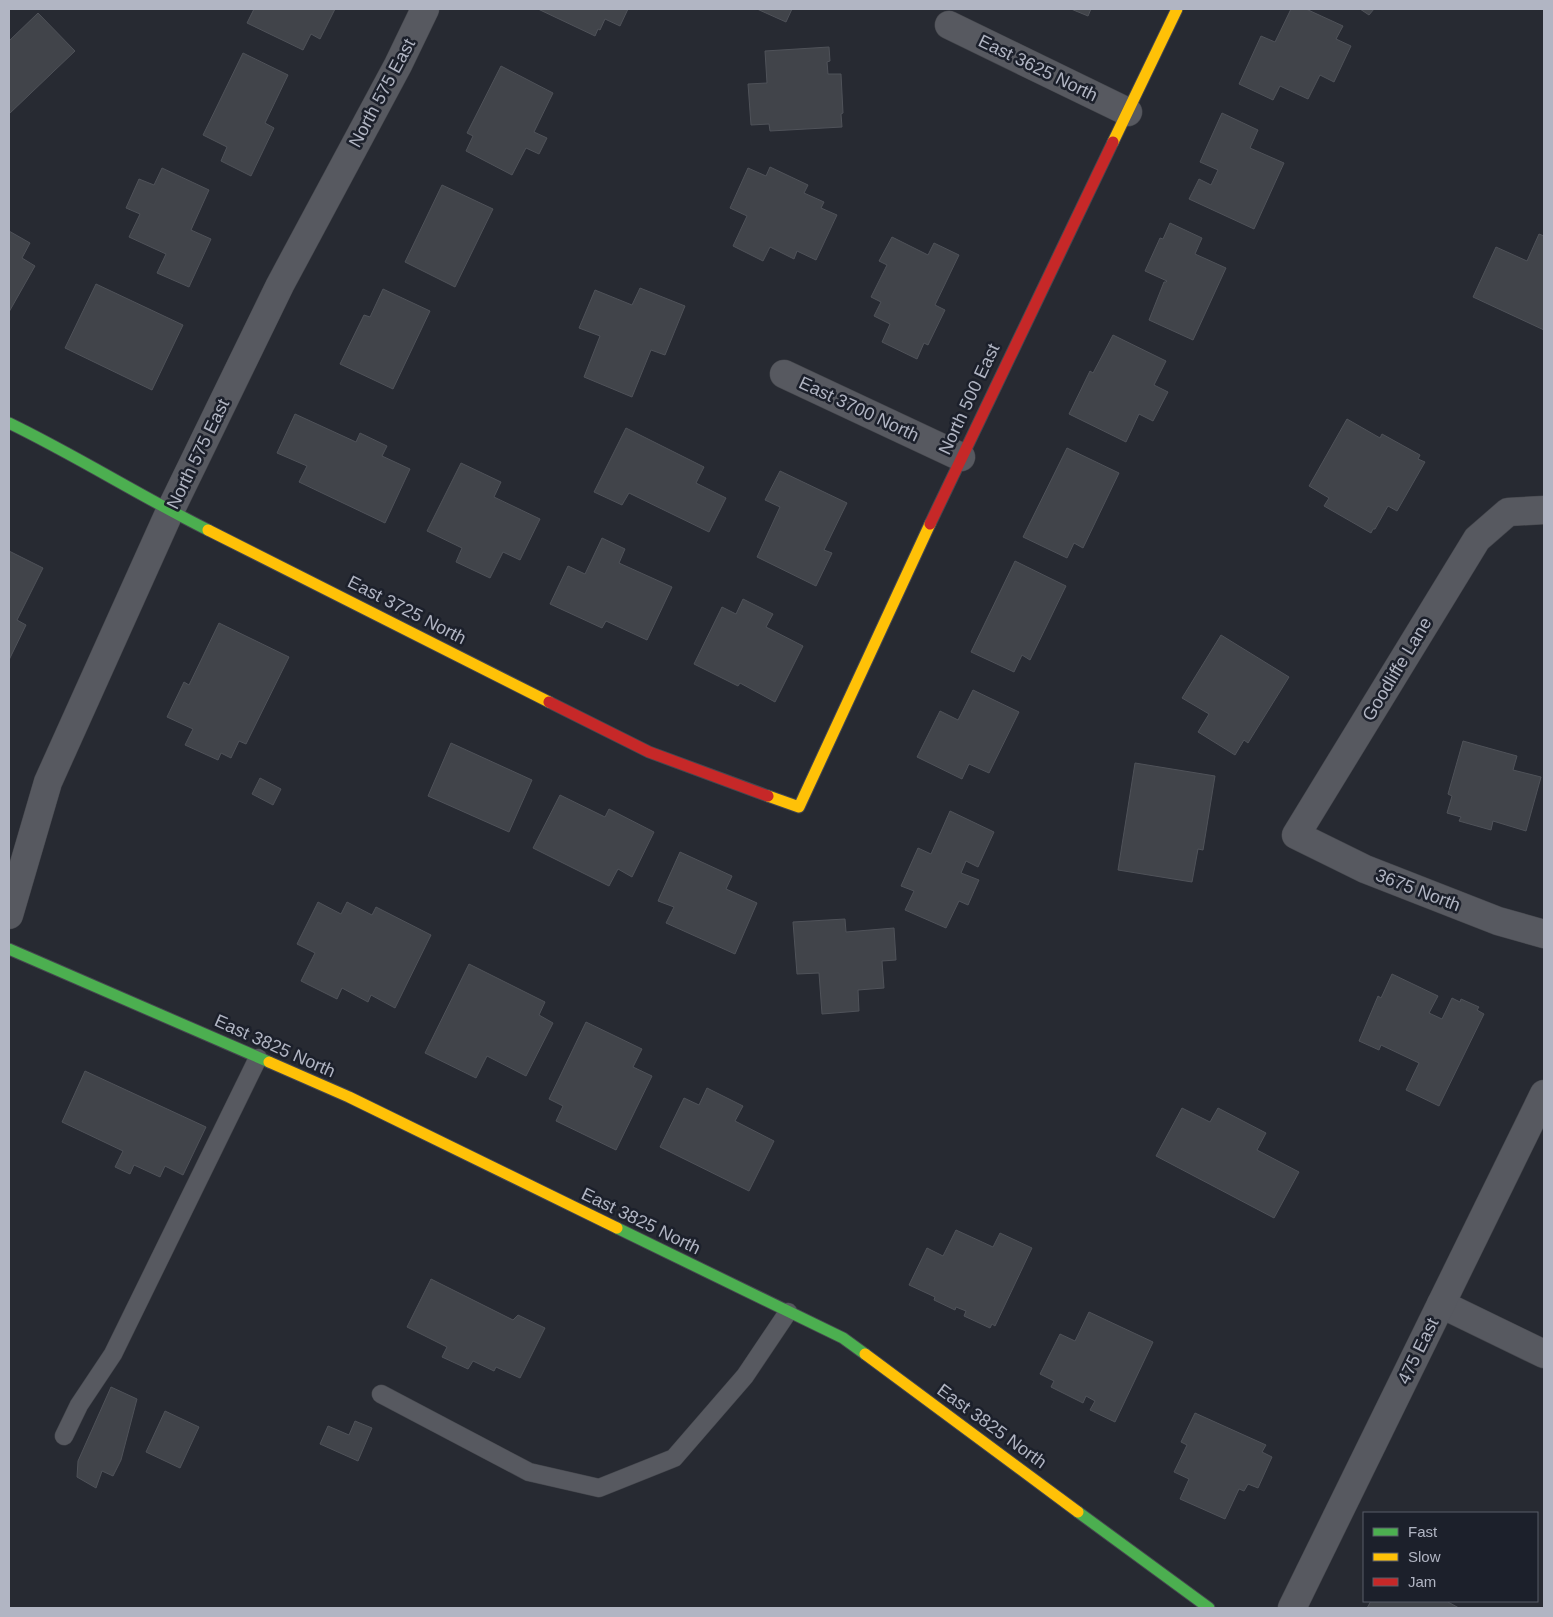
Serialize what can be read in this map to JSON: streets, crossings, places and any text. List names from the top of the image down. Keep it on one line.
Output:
{"streets":{"street":["East 3625 North","North 575 East","North 500 East","East 3700 North","East 3725 North","Goodliffe Lane","3675 North","East 3825 North","475 East"]},"crossings":[["East 3625 North","North 500 East"],["North 575 East","East 3725 North"],["North 500 East","East 3700 North"],["North 500 East","East 3725 North"],["Goodliffe Lane","3675 North"]],"legend":["Fast","Slow","Jam"]}
